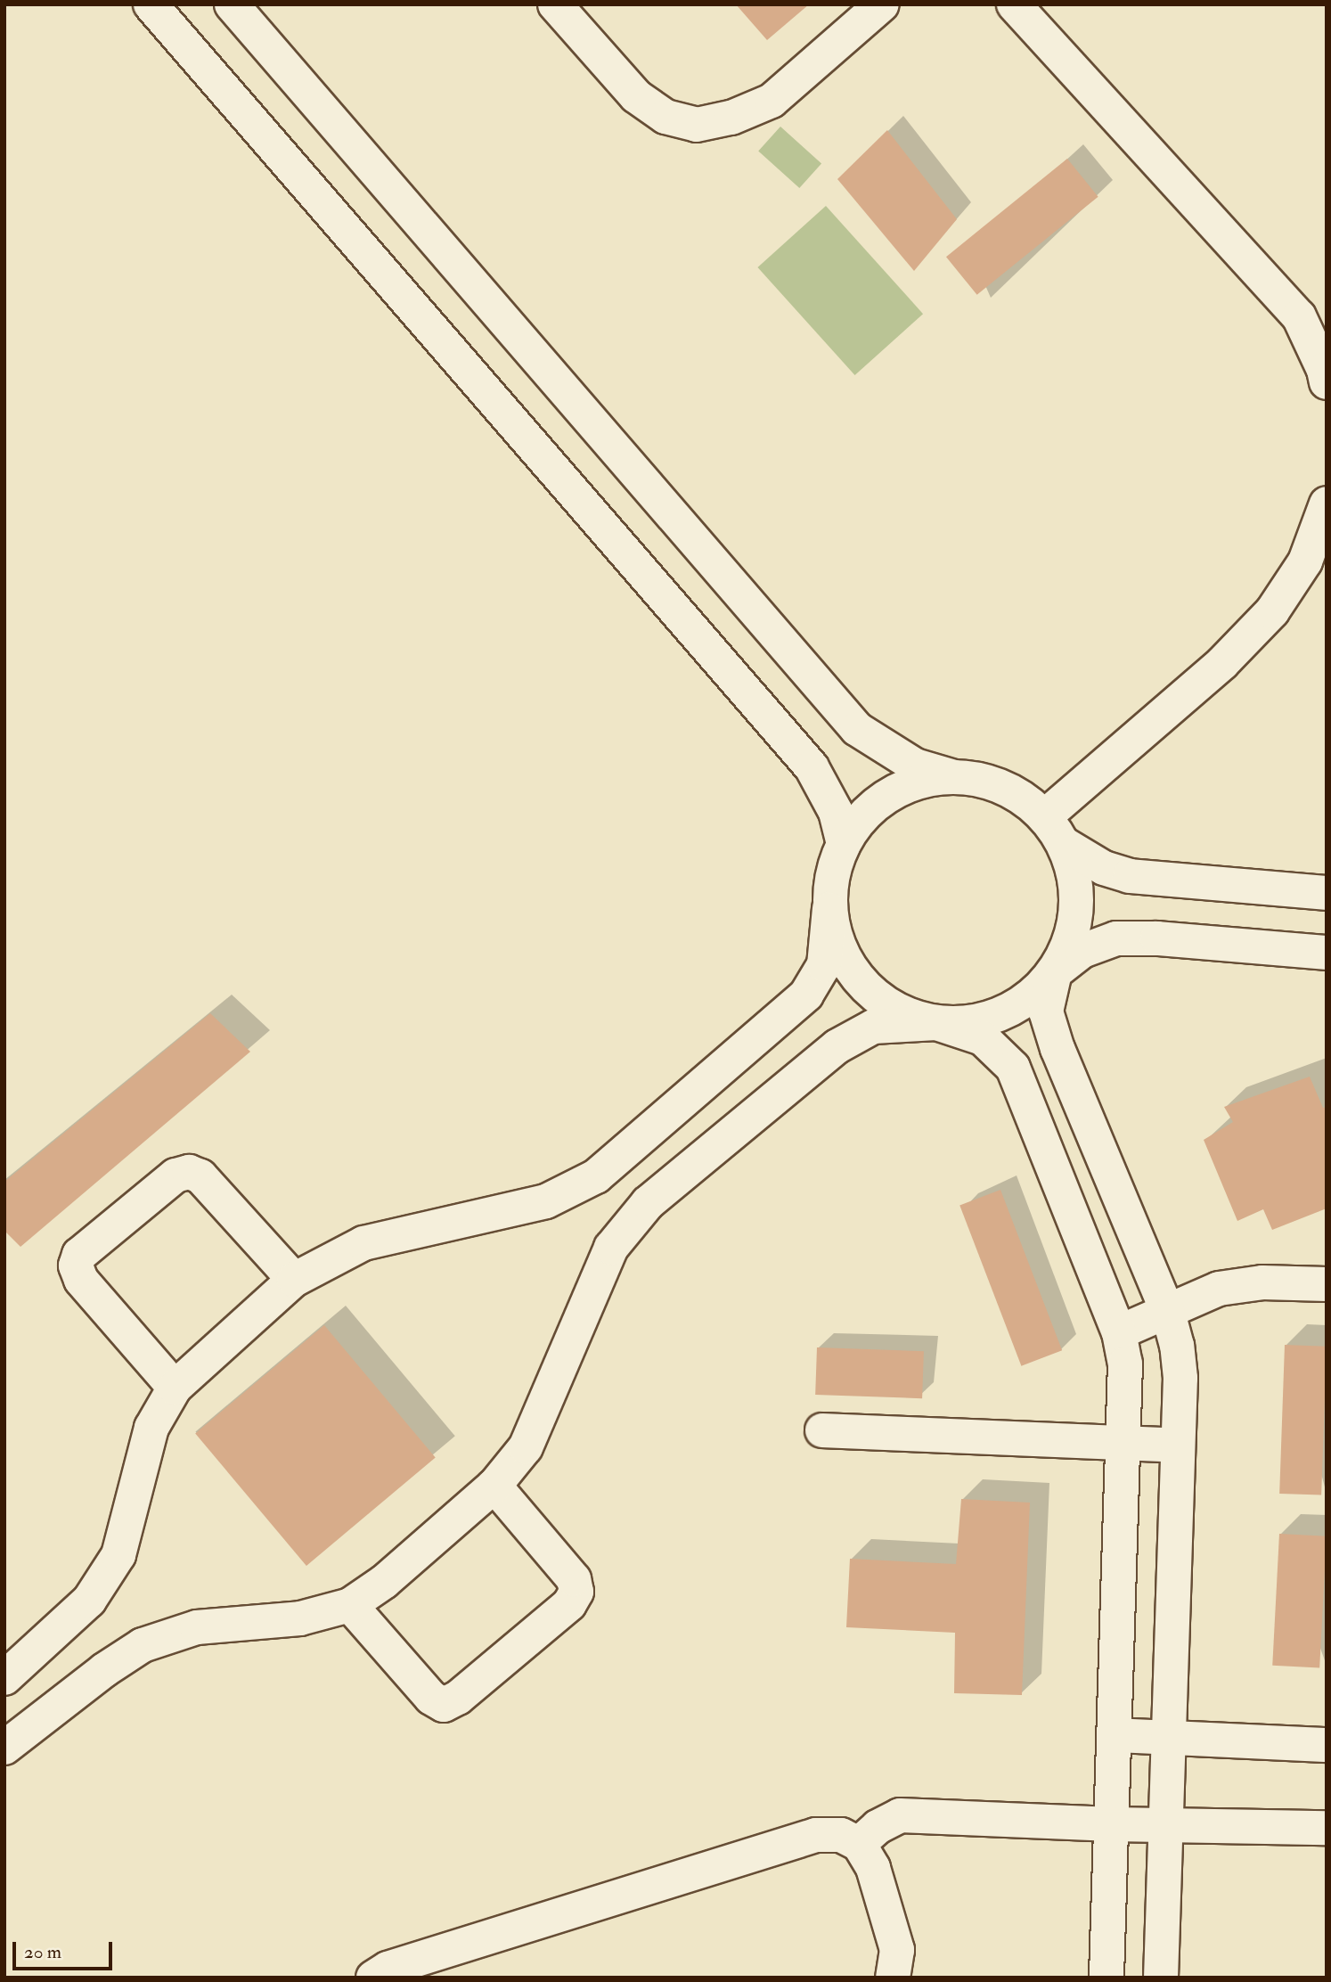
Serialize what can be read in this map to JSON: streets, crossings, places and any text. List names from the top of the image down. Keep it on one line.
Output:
{"scale_bar":"20 m"}
